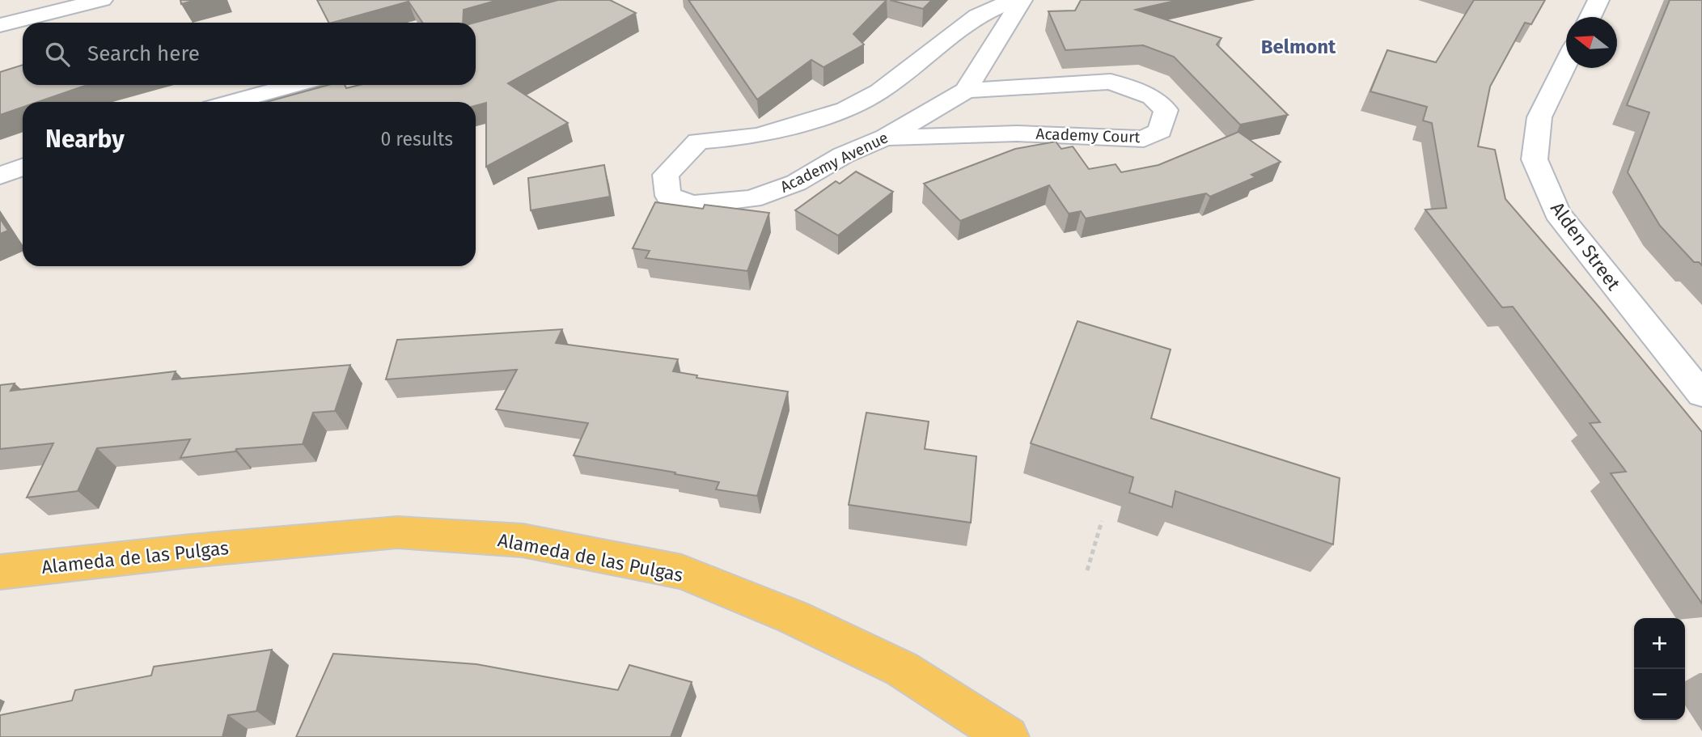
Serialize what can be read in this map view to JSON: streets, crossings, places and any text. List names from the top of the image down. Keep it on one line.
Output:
{"streets":{"main road":["Alameda de las Pulgas"],"street":["Academy Court","Academy Avenue","Alden Street"]},"crossings":[["Academy Court","Academy Avenue"]],"districts":["Belmont"],"north":"left","page":{"search":"Search here","heading":["Nearby","0 results"],"map_buttons":["+","−"]}}
